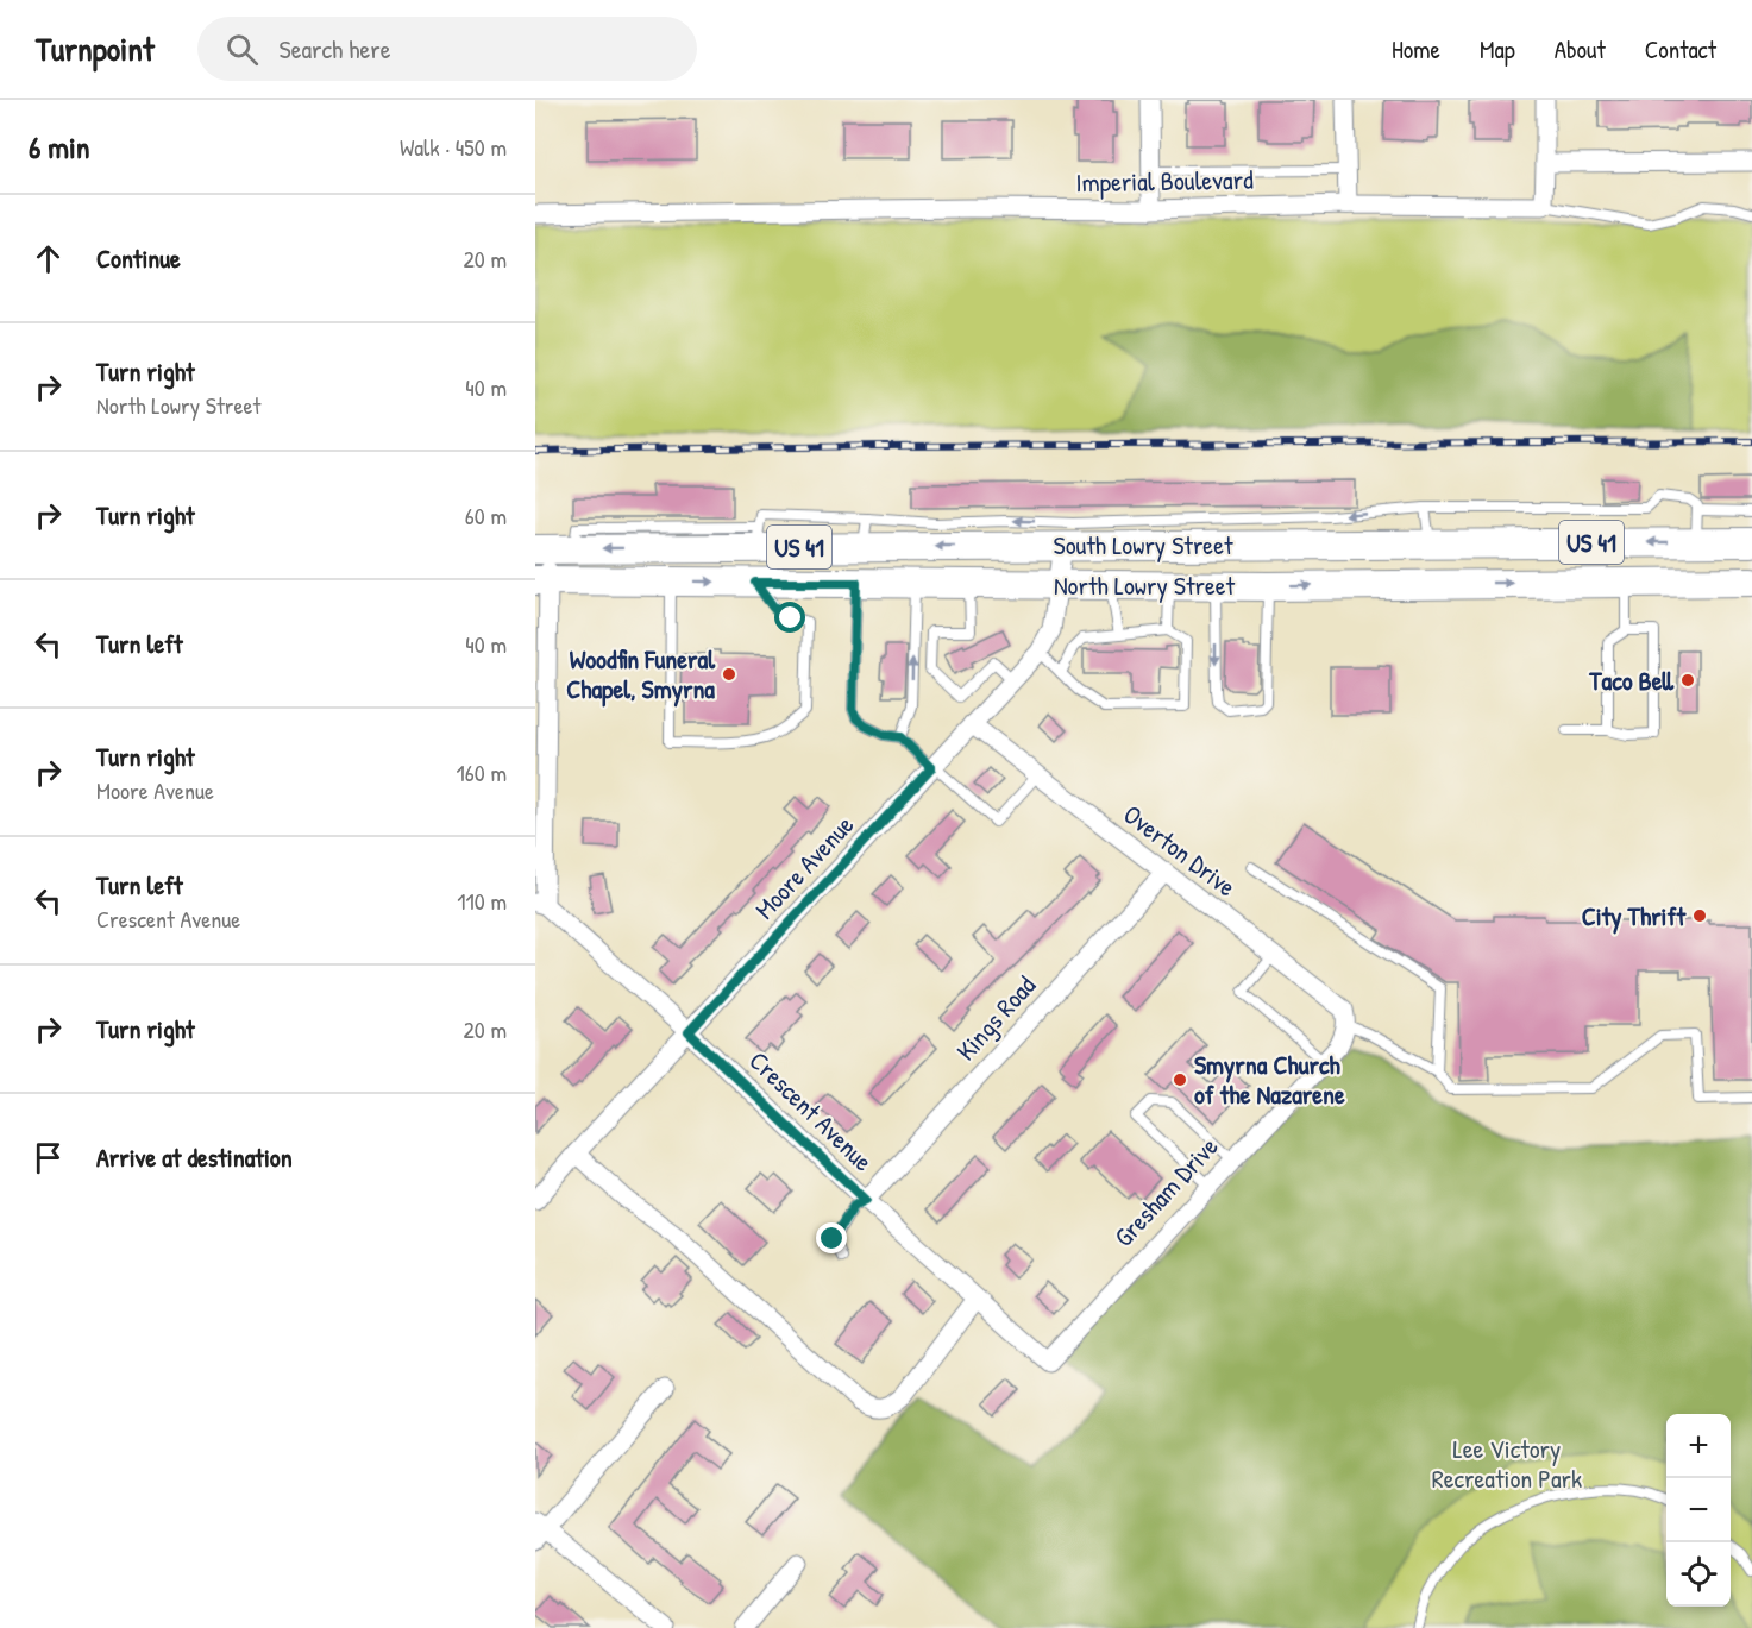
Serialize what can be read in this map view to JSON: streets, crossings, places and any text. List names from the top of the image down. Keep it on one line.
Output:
{"streets":{"main road":["US 41","South Lowry Street","North Lowry Street"],"street":["Imperial Boulevard","Overton Drive","Moore Avenue","Kings Road","Crescent Avenue","Gresham Drive"]},"crossings":[["South Lowry Street","Moore Avenue"],["North Lowry Street","Moore Avenue"],["Overton Drive","Moore Avenue"],["Overton Drive","Kings Road"],["Overton Drive","Gresham Drive"],["Moore Avenue","Crescent Avenue"],["Kings Road","Crescent Avenue"],["Crescent Avenue","Gresham Drive"]],"one_way":["South Lowry Street","North Lowry Street"],"parks":["Lee Victory Recreation Park"],"places":["Woodfin Funeral Chapel, Smyrna","Taco Bell","City Thrift","Smyrna Church of the Nazarene"],"page":{"header":"Turnpoint","search":"Search here","nav":["Home","Map","About","Contact"],"heading":["6 min","Walk · 450 m"],"list":[["Continue","20 m"],["Turn right","North Lowry Street","40 m"],["Turn right","60 m"],["Turn left","40 m"],["Turn right","Moore Avenue","160 m"],["Turn left","Crescent Avenue","110 m"],["Turn right","20 m"],"Arrive at destination"],"map_buttons":["+","−"]}}
